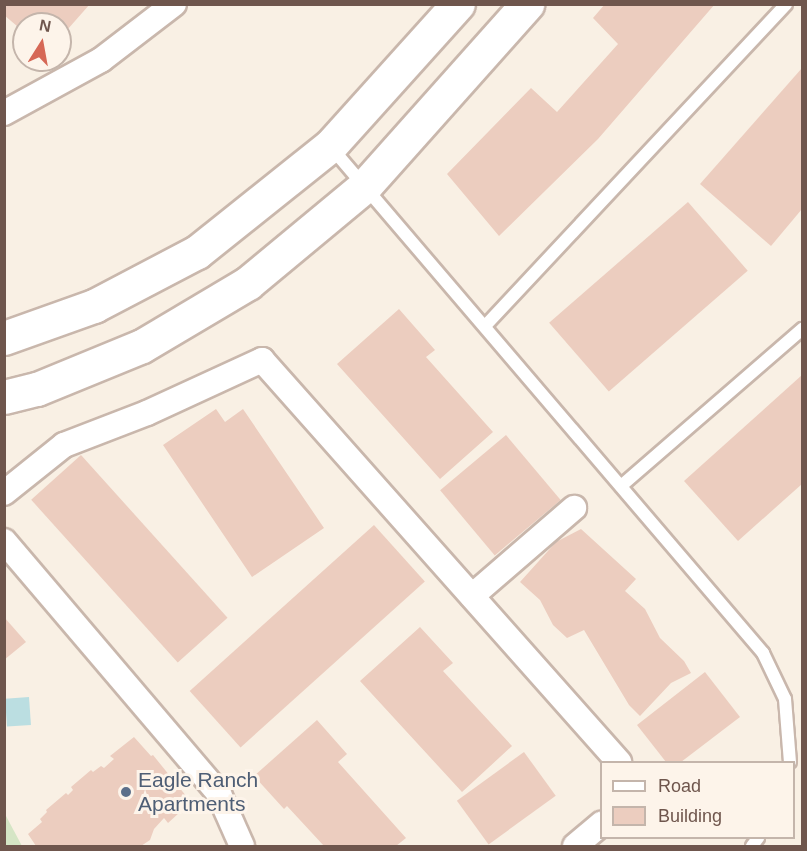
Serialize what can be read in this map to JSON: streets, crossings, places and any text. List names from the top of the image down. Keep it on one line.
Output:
{"places":["Eagle Ranch Apartments"],"legend":["Road","Building"],"north":"top"}
